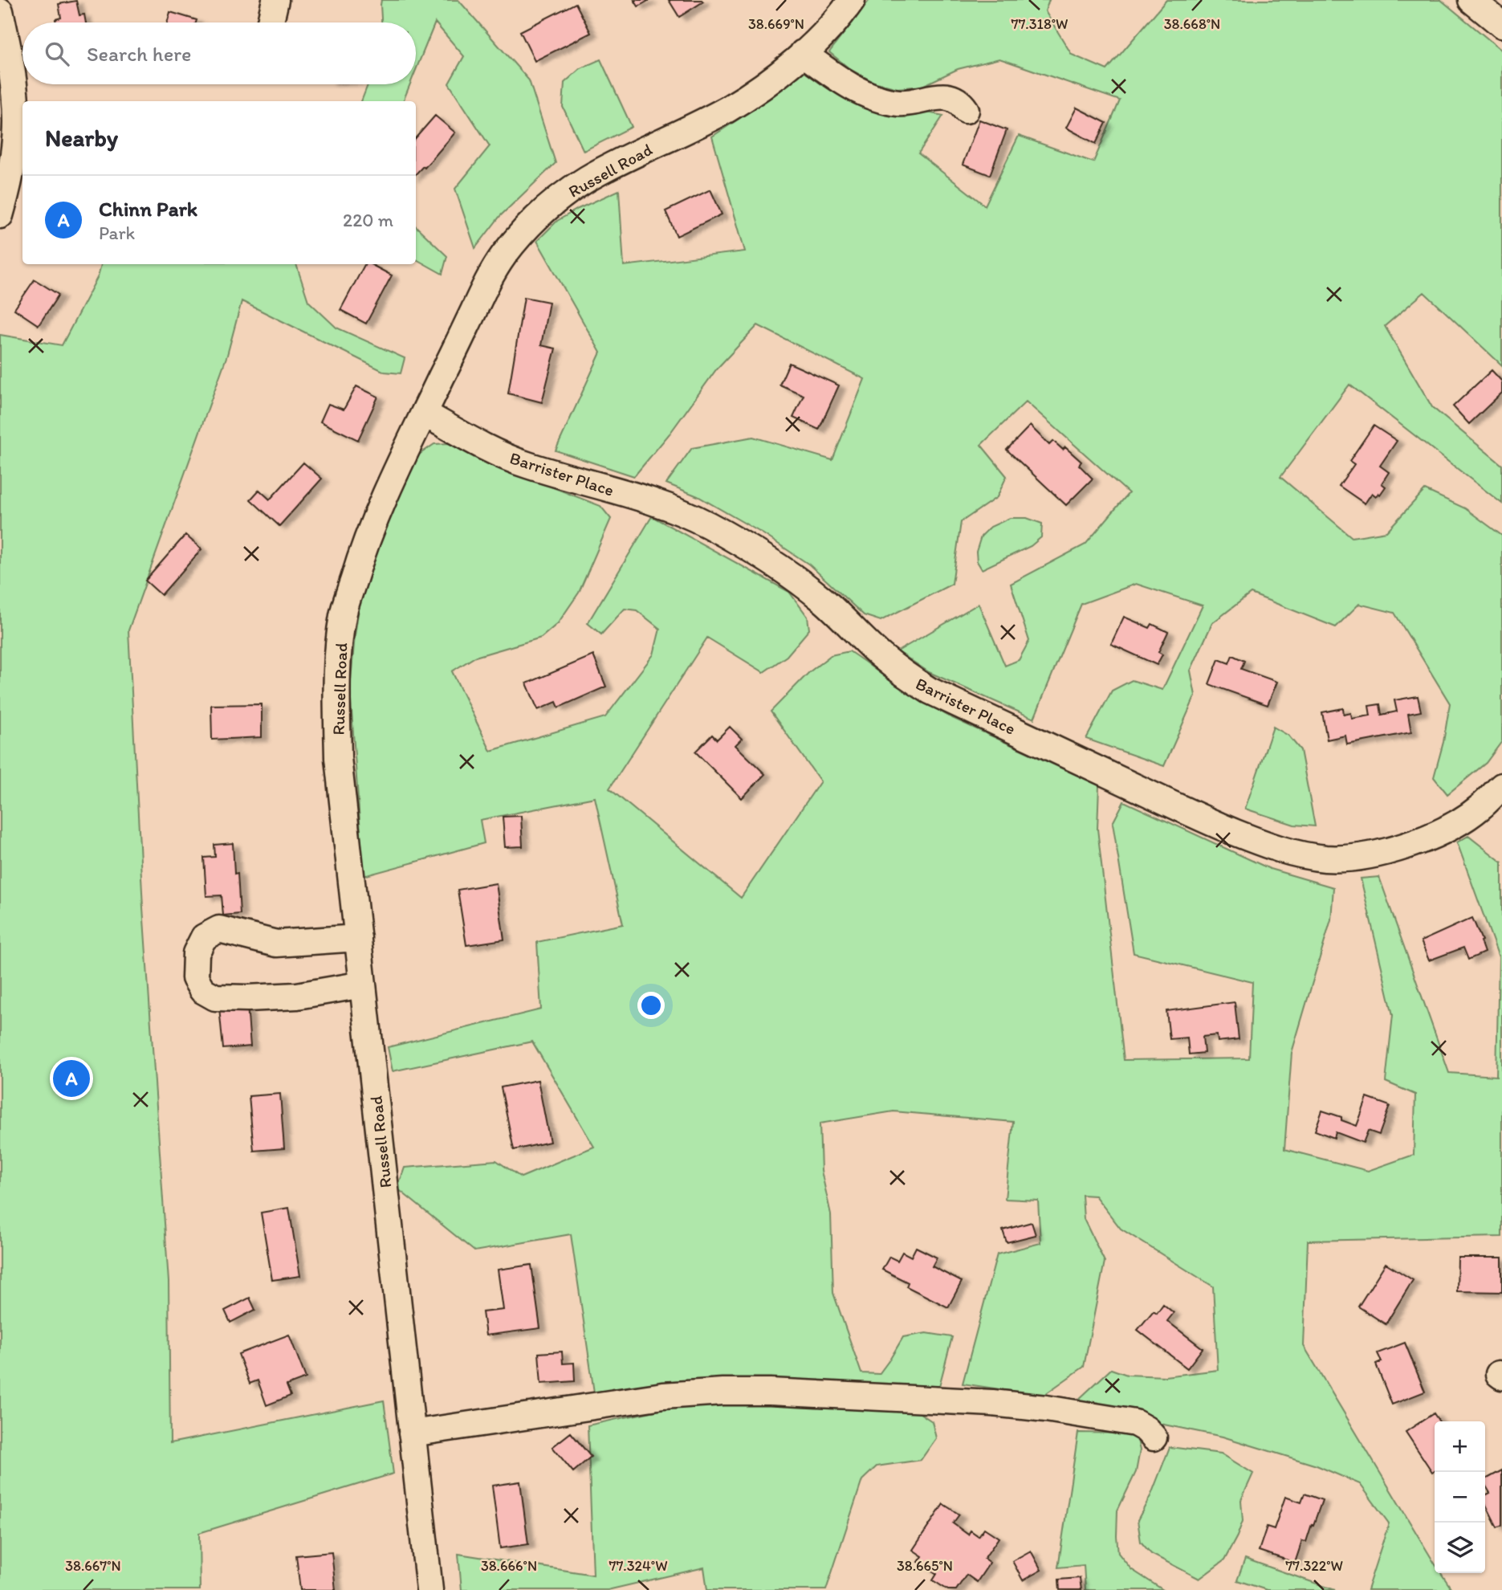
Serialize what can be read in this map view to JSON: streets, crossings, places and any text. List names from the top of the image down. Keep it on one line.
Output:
{"streets":{"street":["Russell Road","Barrister Place"]},"crossings":[["Russell Road","Barrister Place"]],"page":{"search":"Search here","heading":"Nearby","list":[{"mark":"A","name":"Chinn Park","note":"Park","value":"220 m"}],"pins":"A","map_buttons":["+","−"]},"coordinates":["77.318°W","38.669°N","38.668°N","38.667°N","38.666°N","38.665°N","77.324°W","77.322°W"]}
